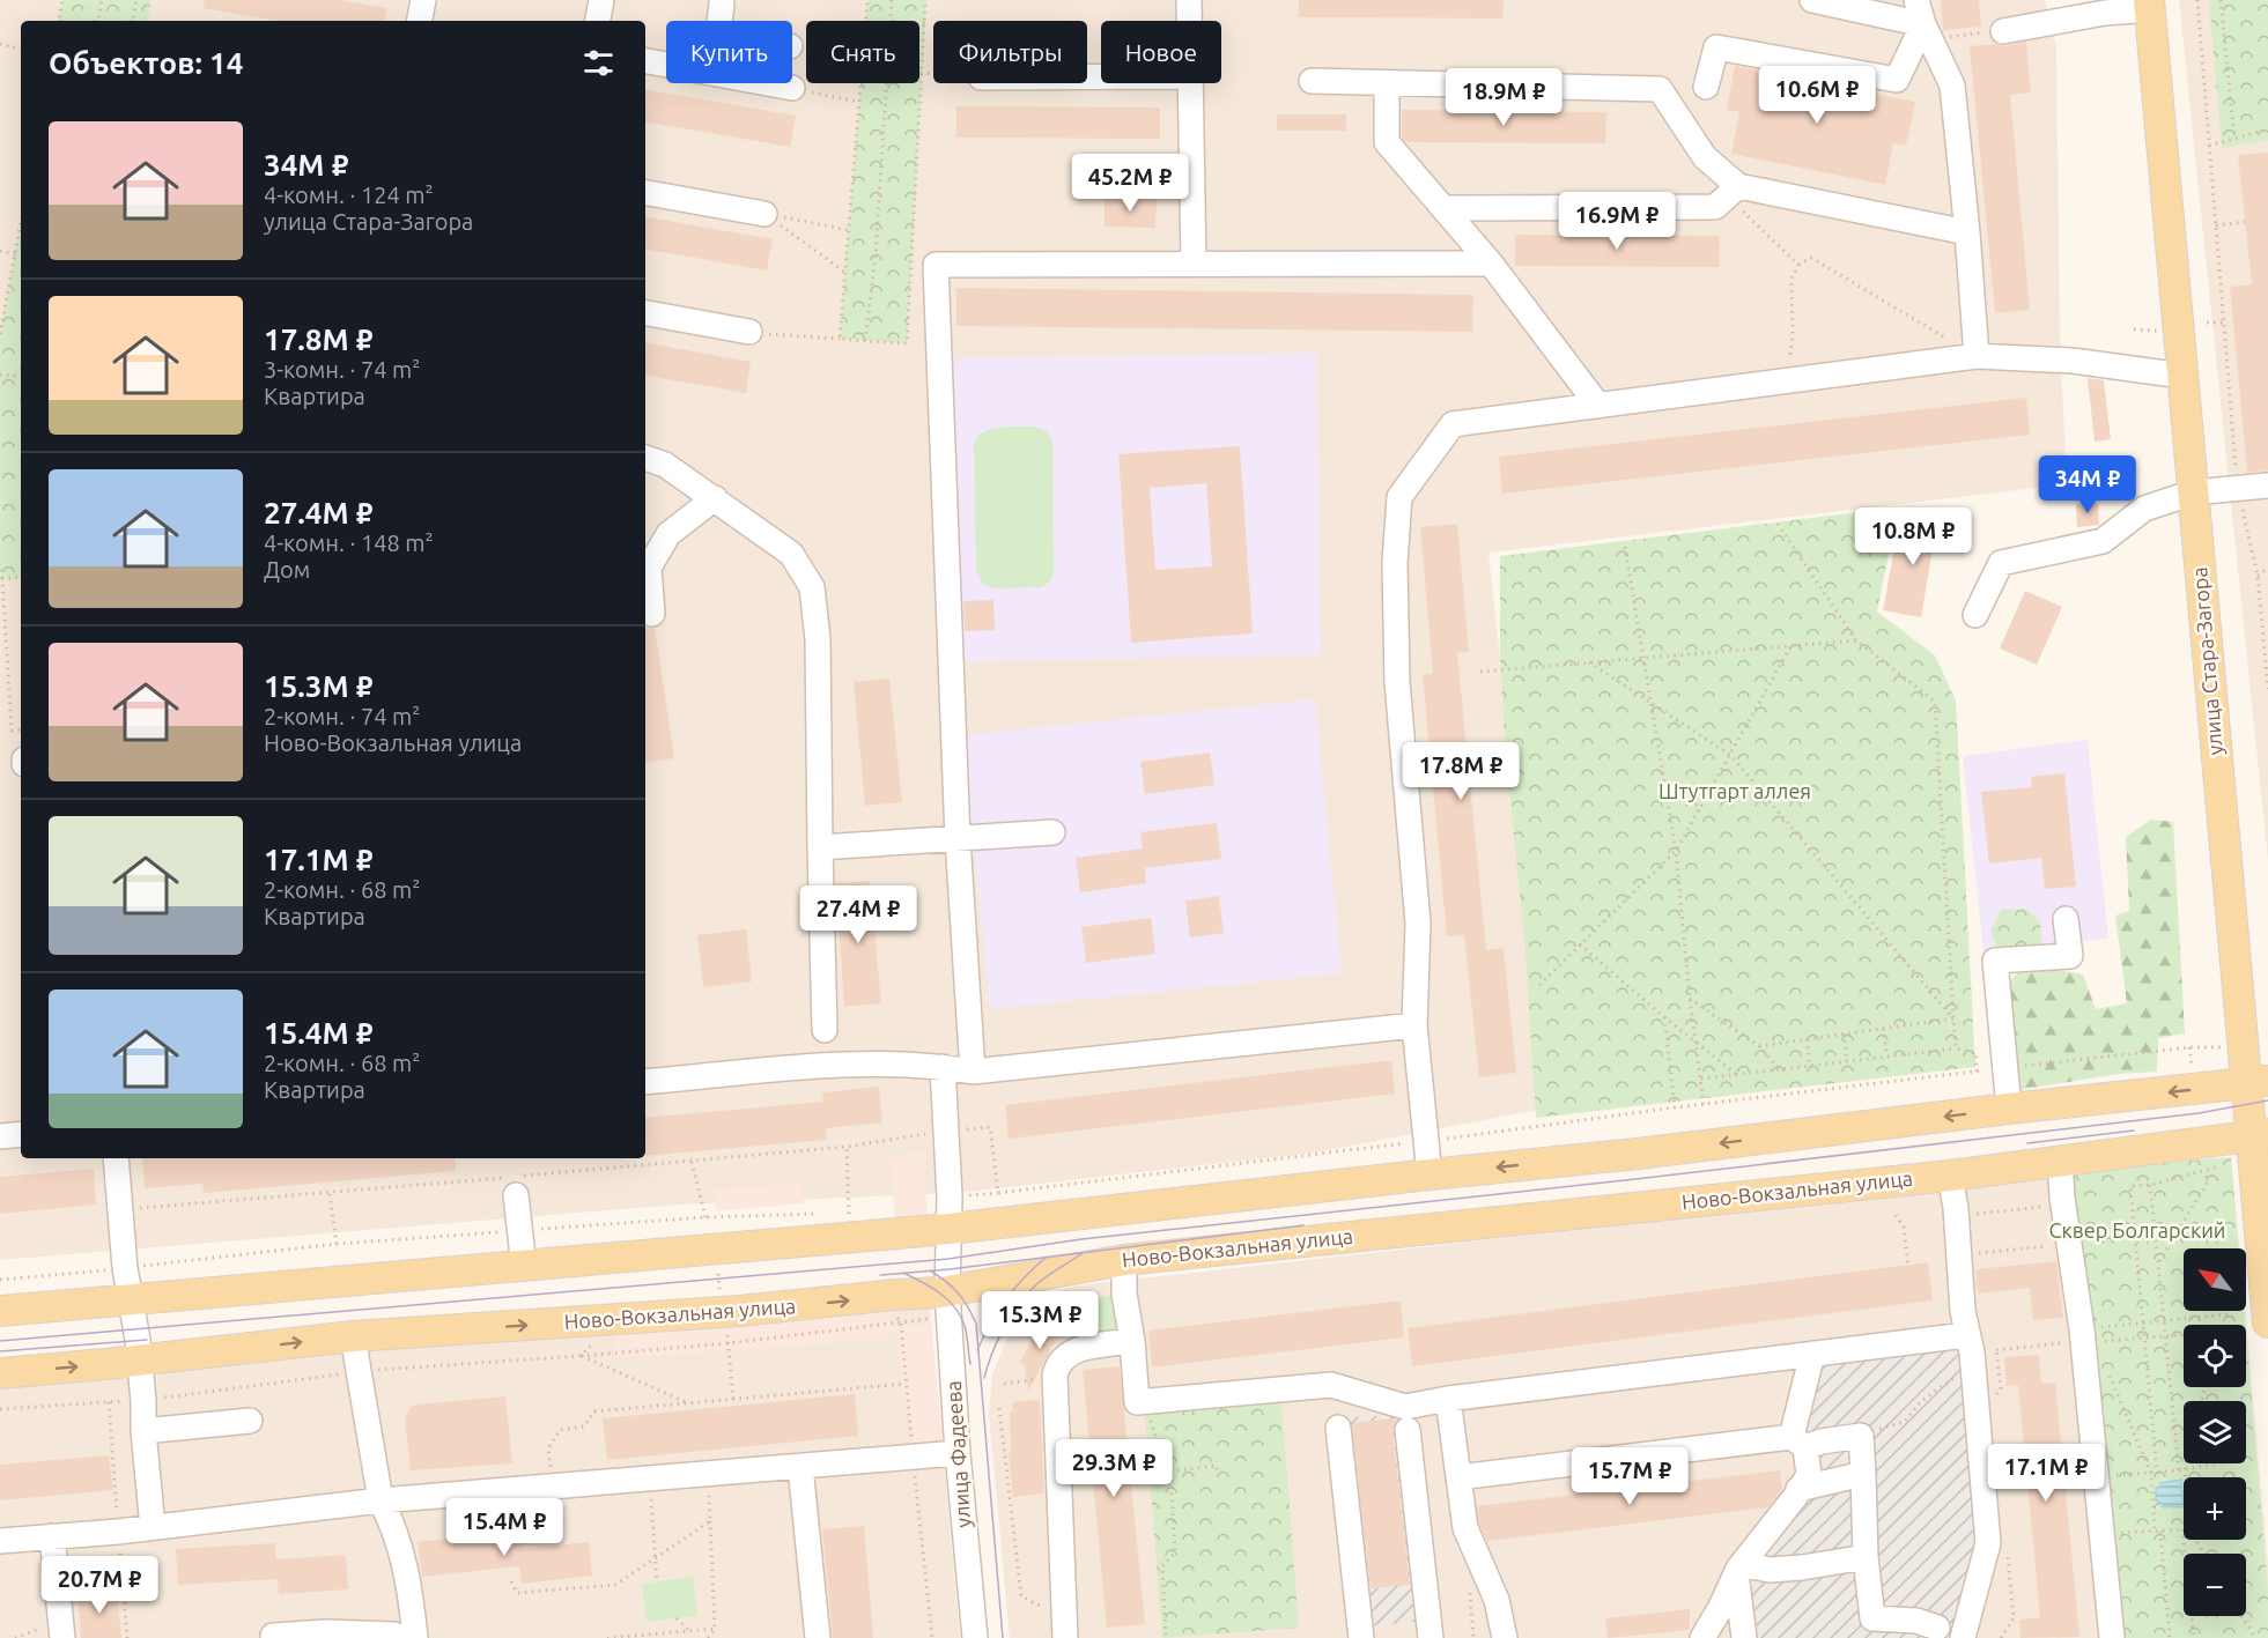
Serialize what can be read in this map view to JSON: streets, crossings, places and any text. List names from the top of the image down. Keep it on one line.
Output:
{"streets":{"main road":["улица Стара-Загора","Ново-Вокзальная улица"],"street":["улица Фадеева"]},"crossings":[["улица Стара-Загора","Ново-Вокзальная улица"],["Ново-Вокзальная улица","улица Фадеева"]],"parks":["Штутгарт аллея","Сквер Болгарский"],"north":"top left","page":{"chip":["Купить","Снять","Фильтры","Новое"],"heading":"Объектов: 14","price":["10.6M ₽","18.9M ₽","45.2M ₽","16.9M ₽","34M ₽","10.8M ₽","17.8M ₽","27.4M ₽","15.3M ₽","29.3M ₽","17.1M ₽","15.7M ₽","15.4M ₽","20.7M ₽"],"list":[{"name":"34M ₽","note":"4-комн. · 124 m² · улица Стара-Загора"},{"name":"17.8M ₽","note":"3-комн. · 74 m² · Квартира"},{"name":"27.4M ₽","note":"4-комн. · 148 m² · Дом"},{"name":"15.3M ₽","note":"2-комн. · 74 m² · Ново-Вокзальная улица"},{"name":"17.1M ₽","note":"2-комн. · 68 m² · Квартира"},{"name":"15.4M ₽","note":"2-комн. · 68 m² · Квартира"}],"map_buttons":["+","−"]}}
